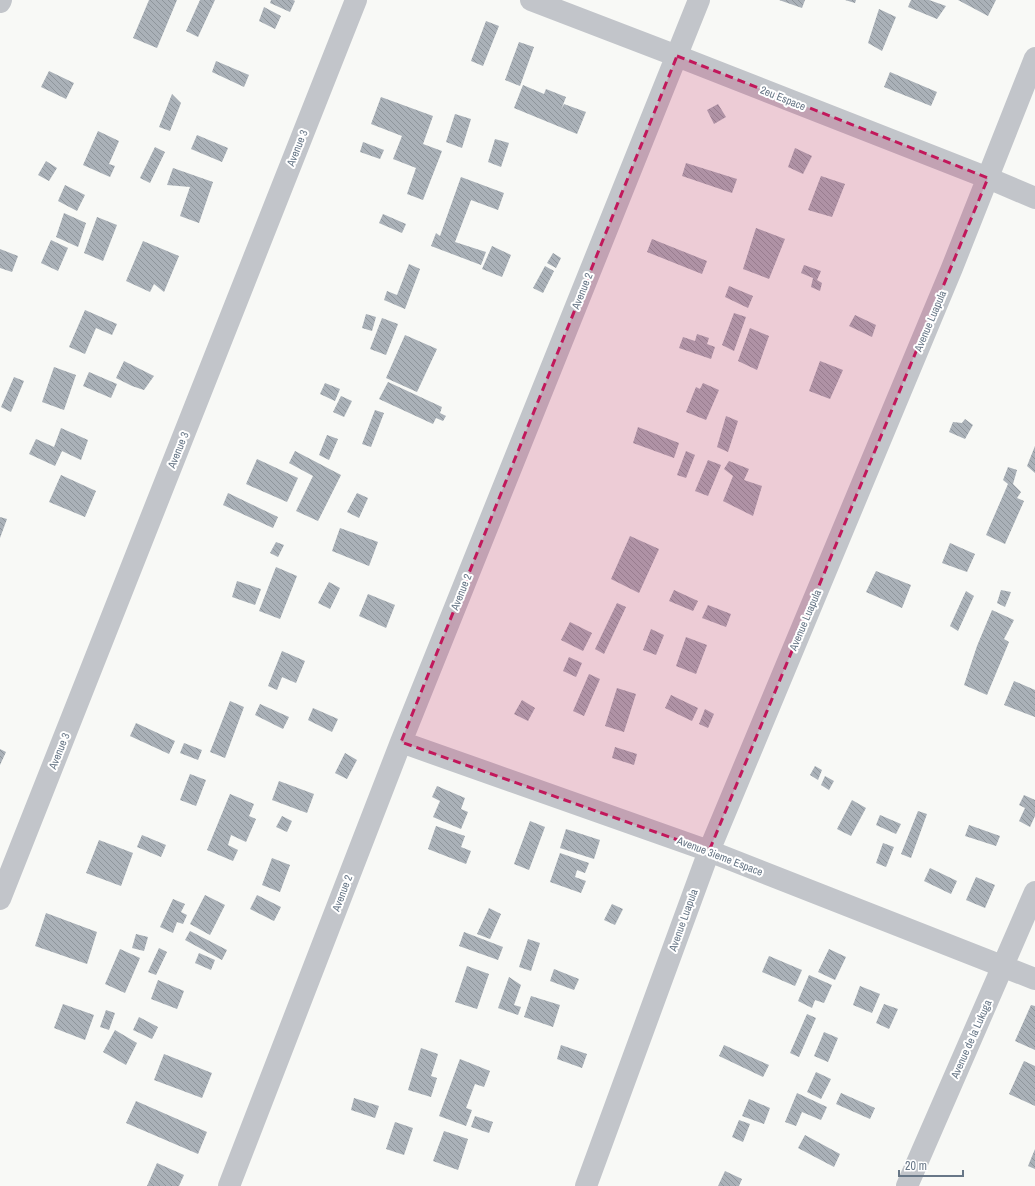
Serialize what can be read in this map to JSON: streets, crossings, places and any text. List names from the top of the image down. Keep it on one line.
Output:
{"streets":{"street":["2eu Espace","Avenue 3","Avenue 2","Avenue Luapula","Avenue 3ieme Espace","Avenue de la Lukuga"]},"crossings":[["2eu Espace","Avenue 2"],["2eu Espace","Avenue Luapula"],["Avenue 2","Avenue 3ieme Espace"],["Avenue Luapula","Avenue 3ieme Espace"],["Avenue 3ieme Espace","Avenue de la Lukuga"]],"scale_bar":"20 m"}
